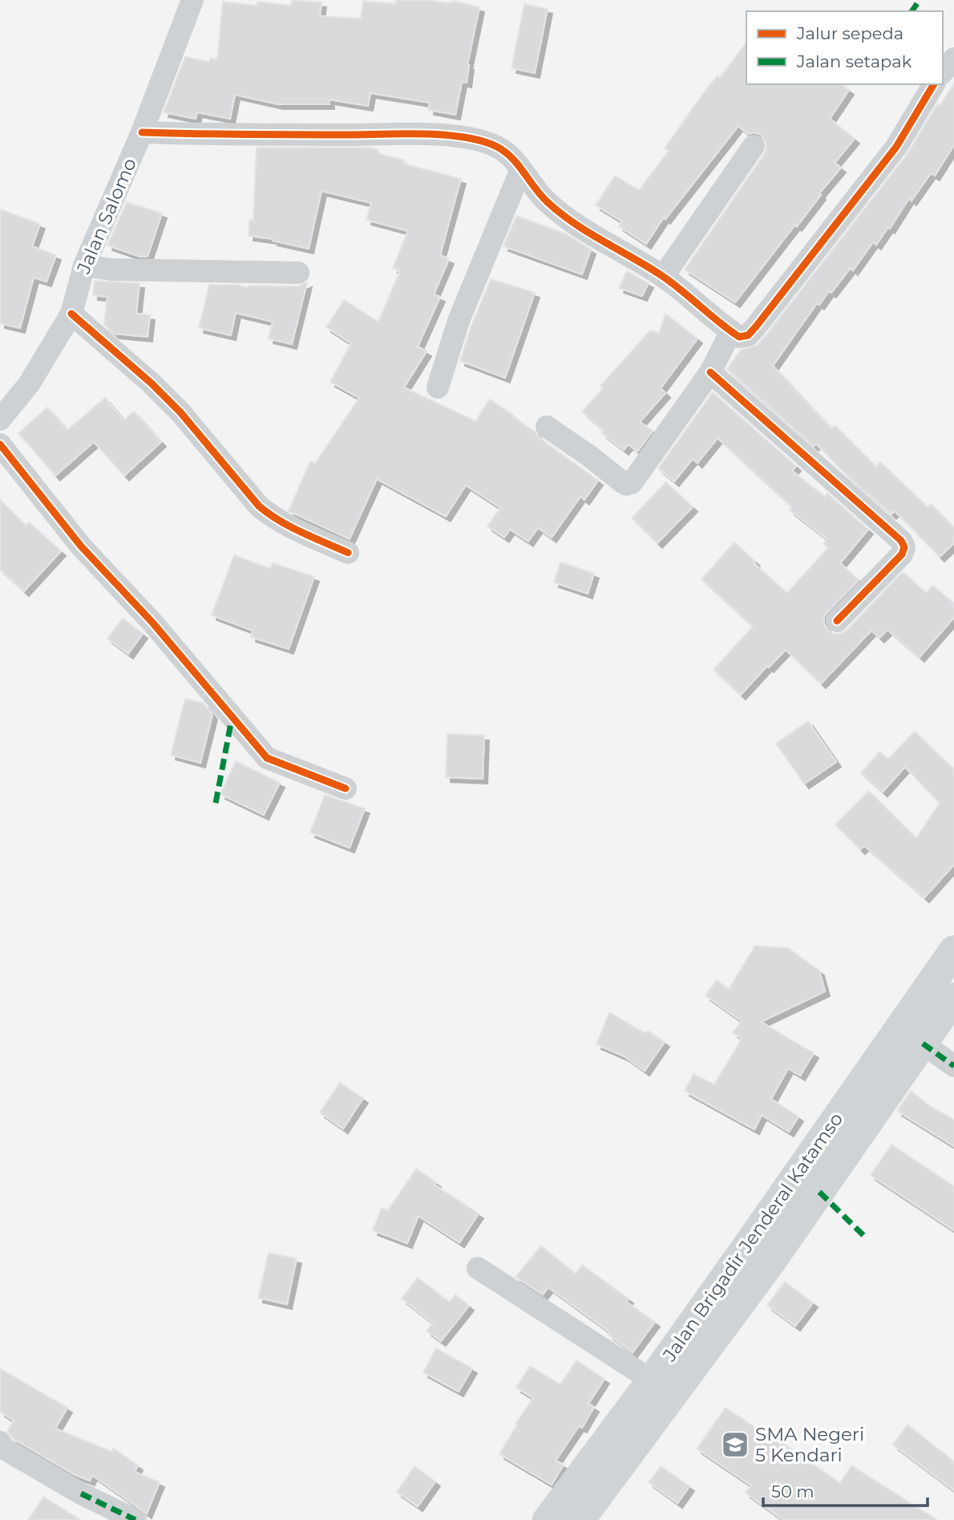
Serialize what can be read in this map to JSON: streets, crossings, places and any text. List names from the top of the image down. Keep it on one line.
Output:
{"streets":{"main road":["Jalan Brigadir Jenderal Katamso"],"street":["Jalan Salomo"]},"places":{"school or university":["SMA Negeri 5 Kendari"]},"legend":["Jalur sepeda","Jalan setapak"],"scale_bar":"50 m"}
